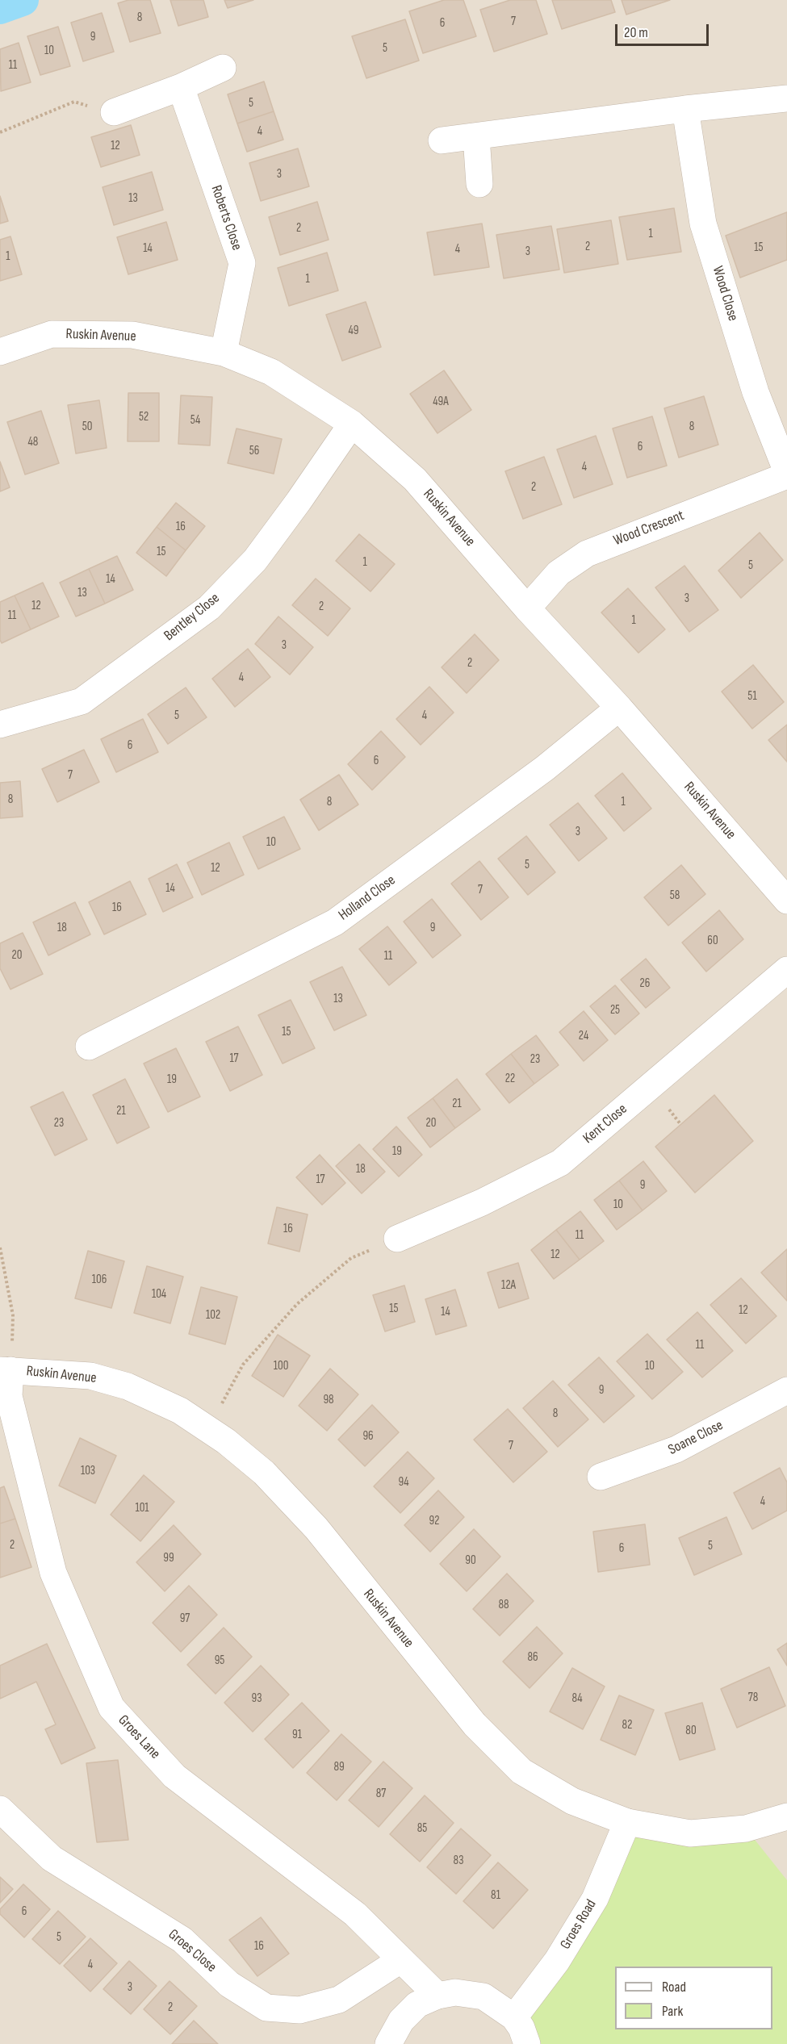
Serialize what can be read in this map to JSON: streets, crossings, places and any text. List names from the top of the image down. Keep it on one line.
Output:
{"streets":{"street":["Roberts Close","Wood Close","Ruskin Avenue","Wood Crescent","Bentley Close","Holland Close","Kent Close","Soane Close","Groes Lane","Groes Road","Groes Close"]},"crossings":[["Roberts Close","Ruskin Avenue"],["Wood Close","Wood Crescent"],["Ruskin Avenue","Wood Crescent"],["Ruskin Avenue","Bentley Close"],["Ruskin Avenue","Holland Close"],["Ruskin Avenue","Groes Lane"],["Ruskin Avenue","Groes Road"],["Groes Lane","Groes Close"]],"house_numbers":["8","7","6","9","5","10","11","5","4","12","3","13","2","1","2","15","14","4","3","1","1","49","49A","52","54","50","8","48","6","56","4","2","16","15","1","5","14","13","3","12","2","11","1","3","2","4","51","5","4","6","6","7","8","8","1","3","10","5","12","14","7","58","16","18","9","60","20","11","26","13","25","15","24","17","23","22","19","21","21","23","20","19","18","17","9","10","16","11","12","106","12A","104","15","12","14","102","11","100","10","9","98","8","96","7","103","94","4","101","92","2","5","6","99","90","88","97","86","95","78","93","84","82","80","91","89","87","85","83","81","6","5","16","4","3","2"],"legend":["Road","Park"],"scale_bar":"20 m"}
